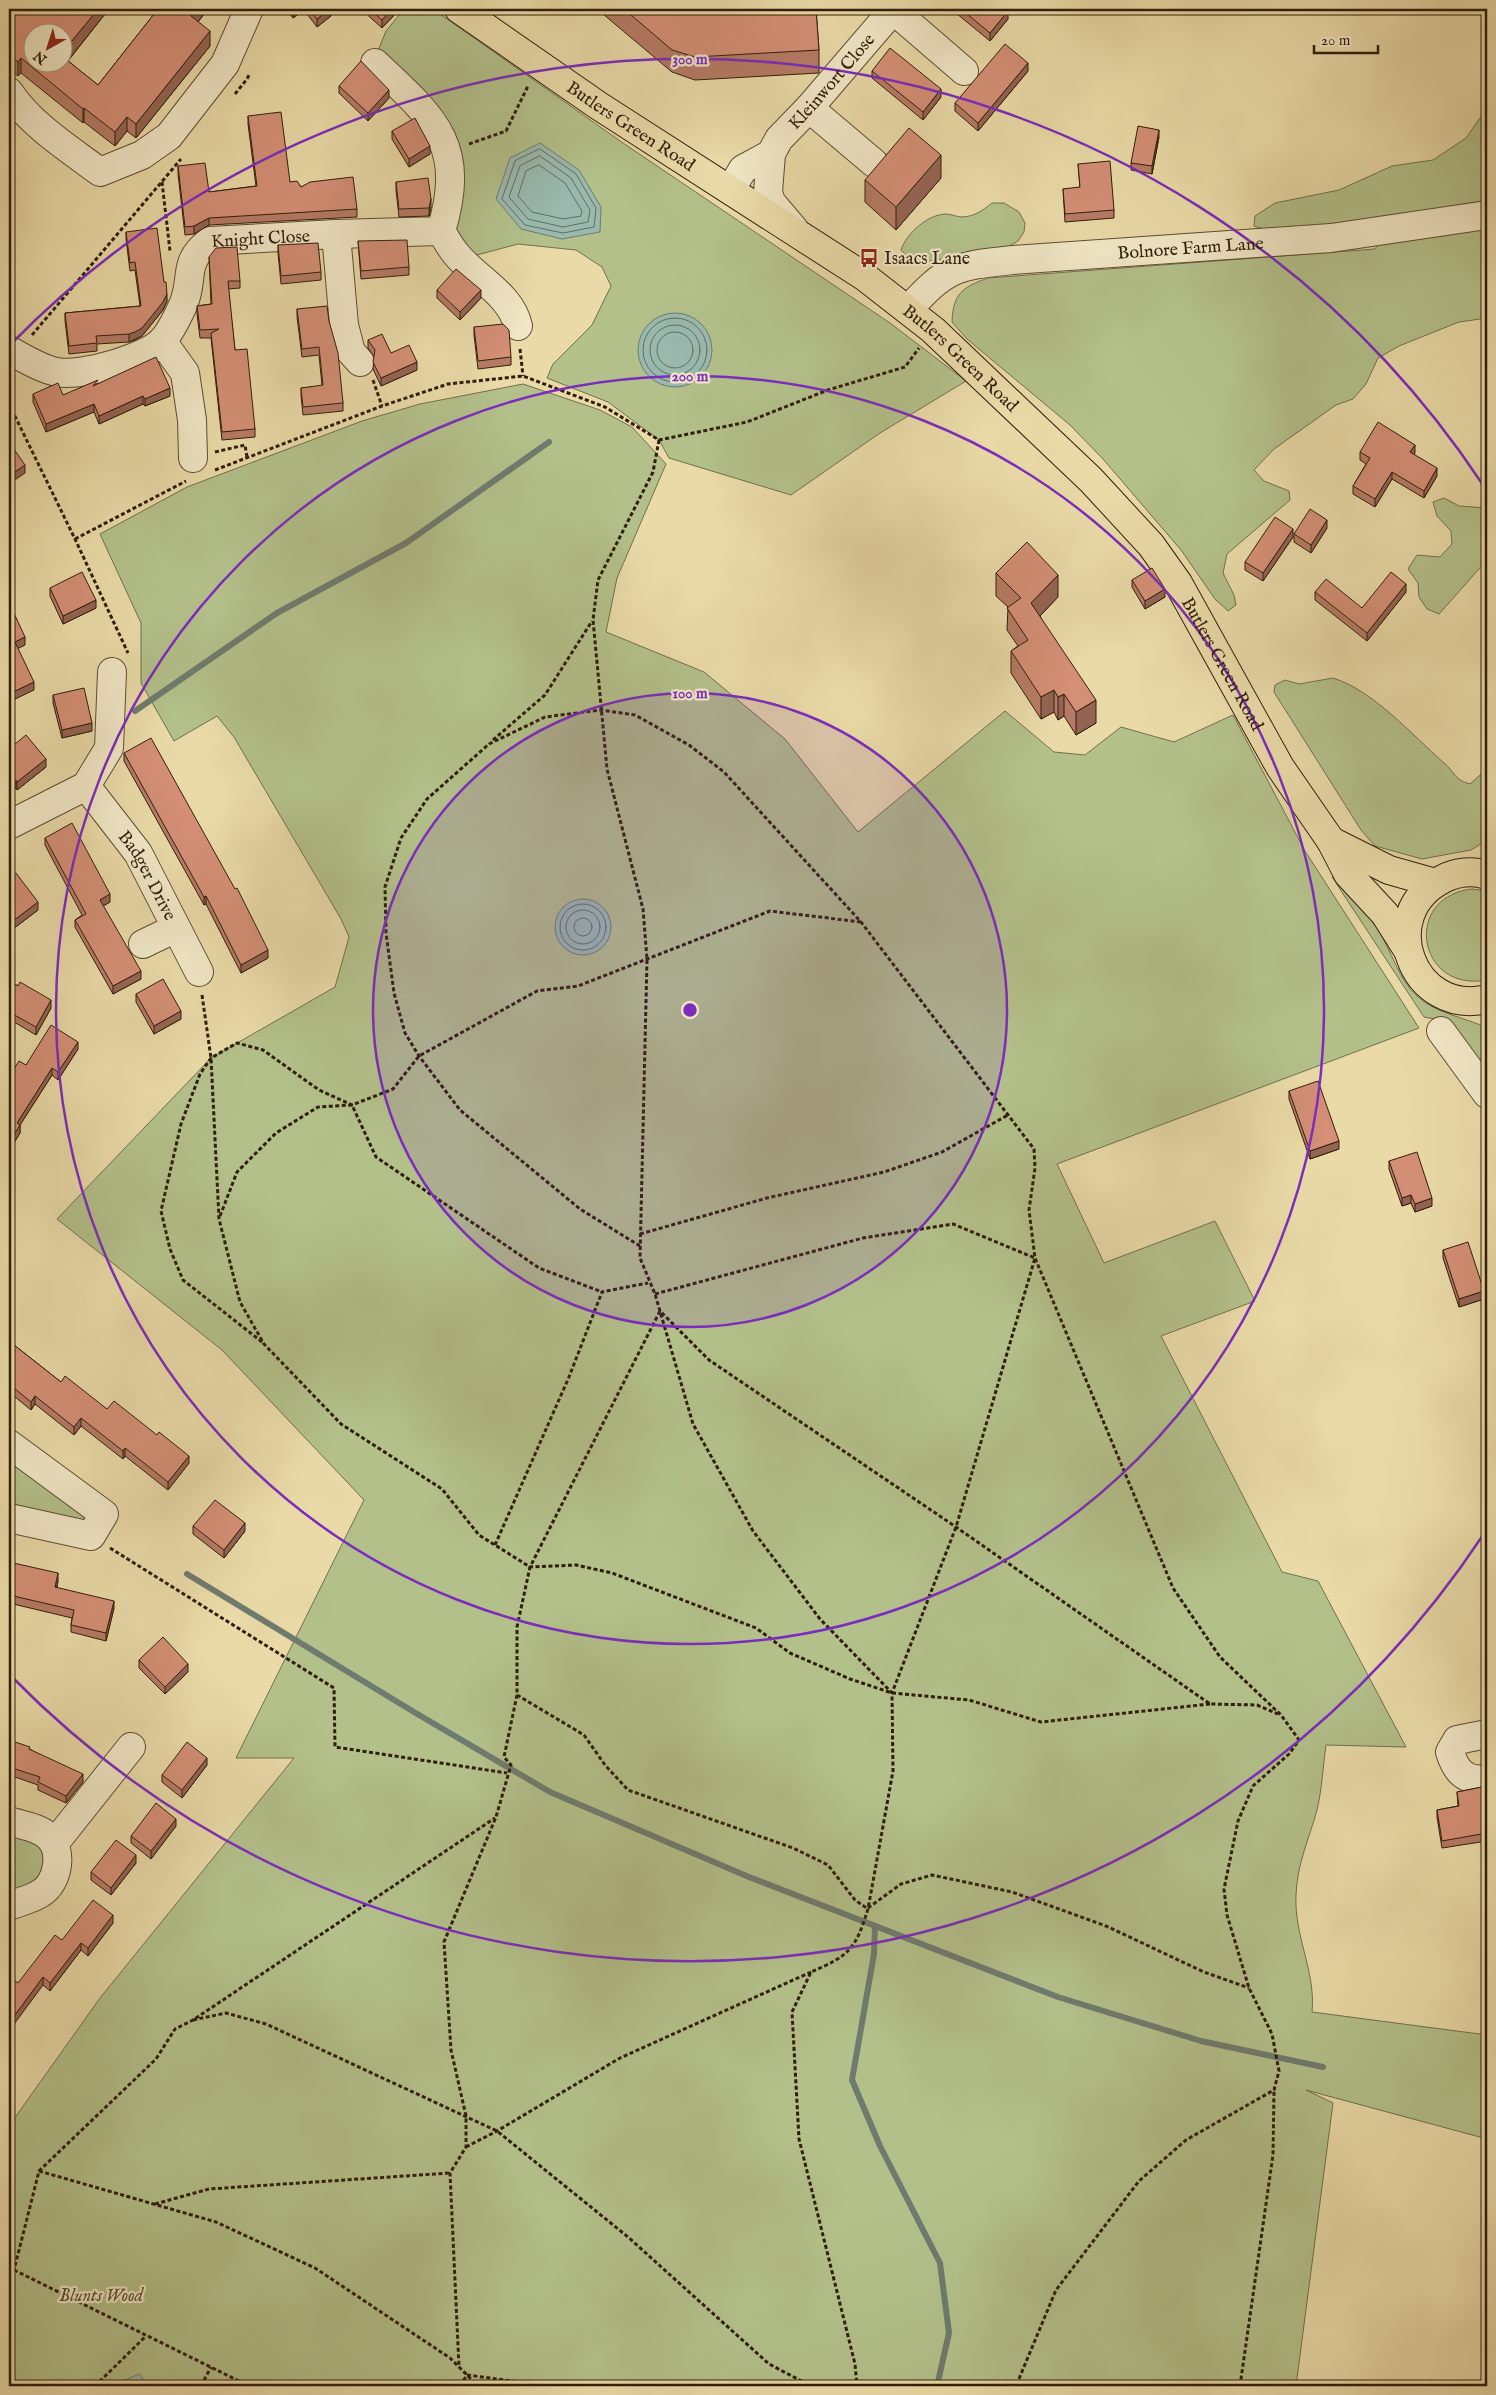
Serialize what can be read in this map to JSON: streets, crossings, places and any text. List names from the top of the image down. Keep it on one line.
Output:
{"streets":{"main road":["Butlers Green Road"],"street":["Kleinwort Close","Knight Close","Bolnore Farm Lane","Badger Drive"]},"crossings":[["Kleinwort Close","Butlers Green Road"],["Butlers Green Road","Bolnore Farm Lane"]],"parks":["Blunts Wood"],"places":{"bus stop":["Isaacs Lane"]},"scale_bar":"20 m","north":"bottom left","rings":["300 m","200 m","100 m"]}
